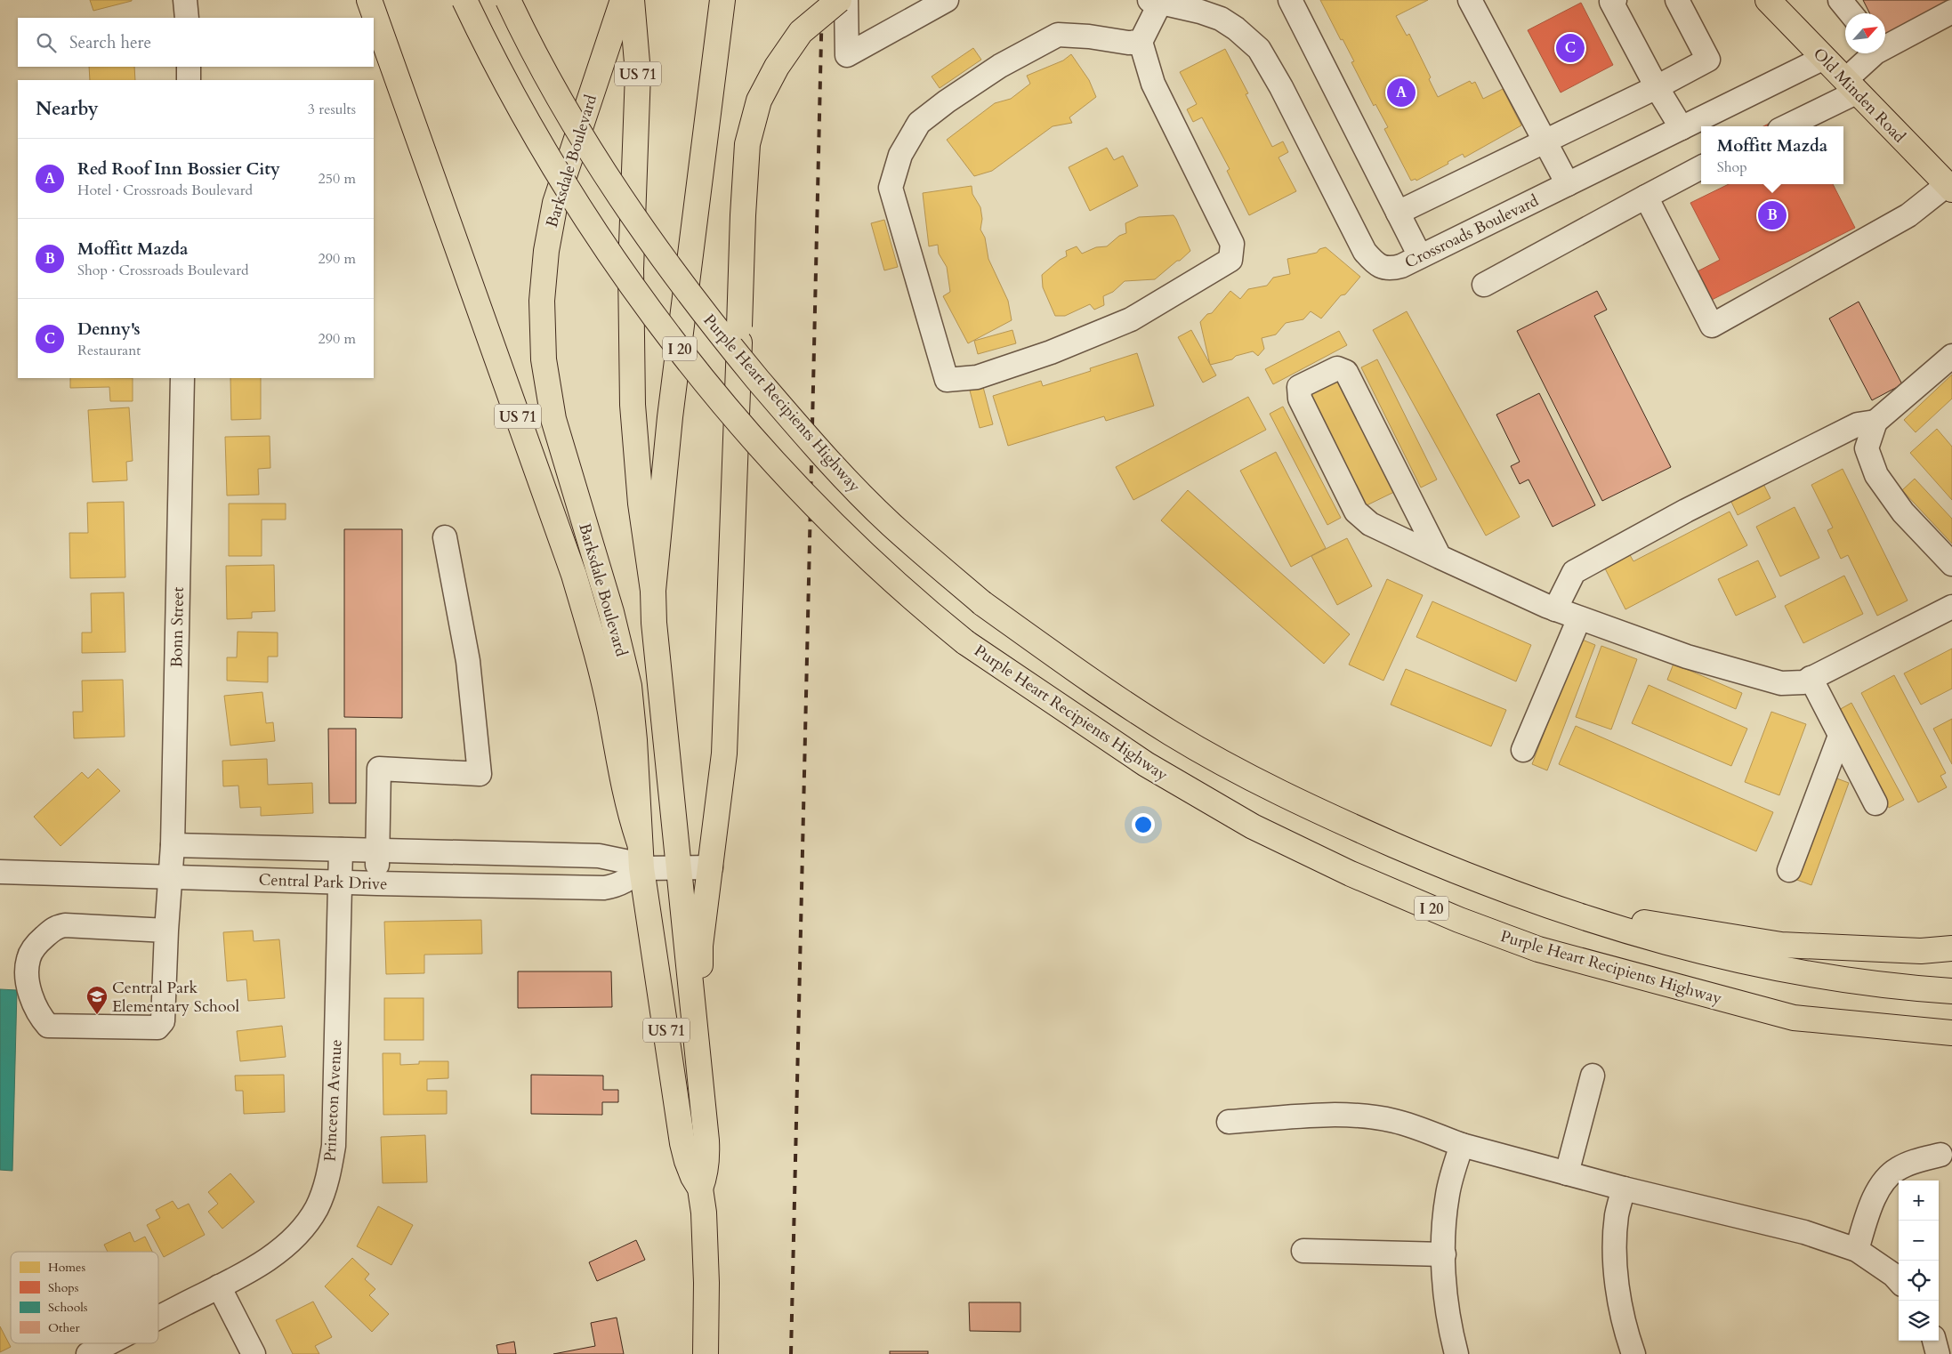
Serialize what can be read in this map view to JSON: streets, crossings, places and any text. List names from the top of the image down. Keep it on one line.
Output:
{"streets":{"main road":["US 71","Old Minden Road","Barksdale Boulevard","I 20","Purple Heart Recipients Highway"],"street":["Crossroads Boulevard","Bonn Street","Central Park Drive","Princeton Avenue"]},"crossings":[["US 71","Barksdale Boulevard"],["Old Minden Road","Crossroads Boulevard"],["Barksdale Boulevard","Central Park Drive"],["Bonn Street","Central Park Drive"],["Central Park Drive","Princeton Avenue"]],"places":{"school or university":["Central Park Elementary School"]},"legend":["Homes","Shops","Schools","Other"],"north":"top right","page":{"search":"Search here","pins":["C","A","B"],"heading":["Nearby","3 results"],"popup":["Moffitt Mazda","Shop"],"list":[{"mark":"A","name":"Red Roof Inn Bossier City","note":"Hotel · Crossroads Boulevard","value":"250 m"},{"mark":"B","name":"Moffitt Mazda","note":"Shop · Crossroads Boulevard","value":"290 m"},{"mark":"C","name":"Denny's","note":"Restaurant","value":"290 m"}],"map_buttons":["+","−"]}}
